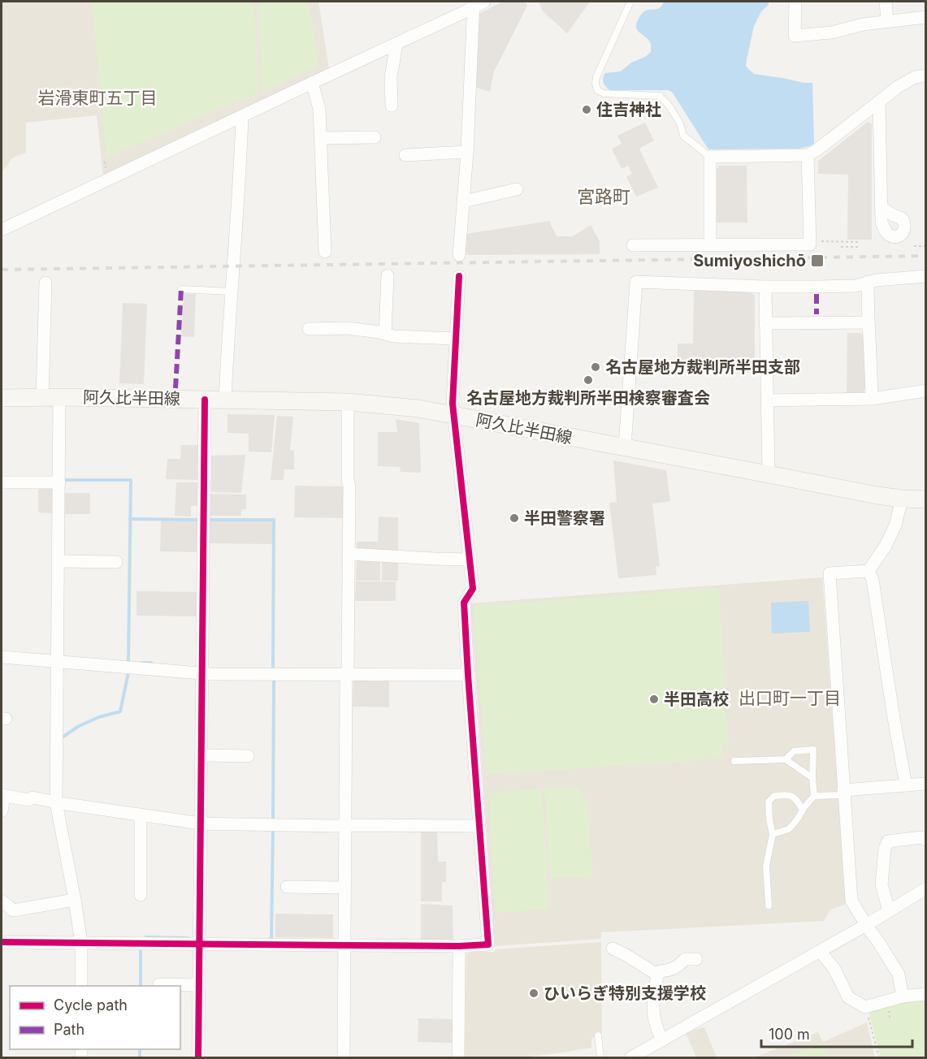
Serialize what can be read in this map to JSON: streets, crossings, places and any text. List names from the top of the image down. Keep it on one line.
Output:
{"streets":{"main road":["阿久比半田線"]},"districts":["岩滑東町五丁目","宮路町","出口町一丁目"],"places":{"other":["住吉神社","名古屋地方裁判所半田支部","名古屋地方裁判所半田検察審査会","半田警察署","半田高校","ひいらぎ特別支援学校"],"transit":["Sumiyoshichō"]},"legend":["Cycle path","Path"],"scale_bar":"100 m"}
